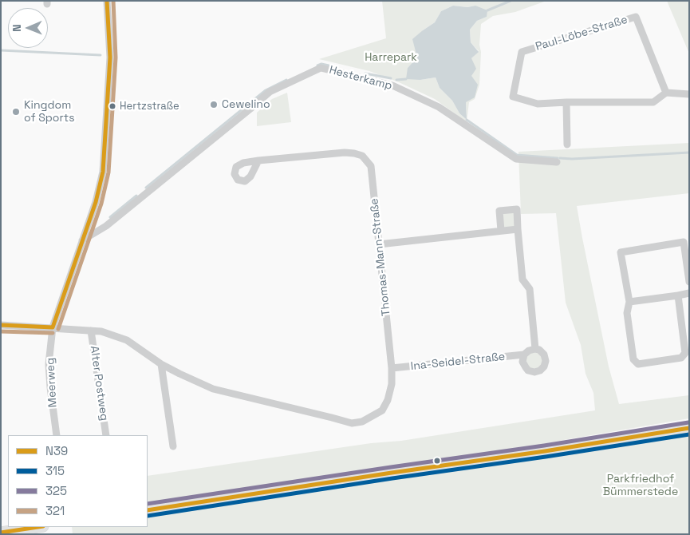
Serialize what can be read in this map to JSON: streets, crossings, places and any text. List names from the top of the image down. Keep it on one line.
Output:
{"streets":{"street":["Paul-Löbe-Straße","Hesterkamp","Thomas-Mann-Straße","Ina-Seidel-Straße","Meerweg","Alter Postweg"]},"crossings":[["Hesterkamp","Meerweg"],["Thomas-Mann-Straße","Ina-Seidel-Straße"],["Thomas-Mann-Straße","Alter Postweg"],["Meerweg","Alter Postweg"]],"parks":["Harrepark","Parkfriedhof Bümmerstede"],"places":["Cewelino","Hertzstraße","Kingdom of Sports"],"lines":["transit line N39","transit line 321","transit line 325","transit line 315"],"legend":["N39","315","325","321"],"north":"left"}
